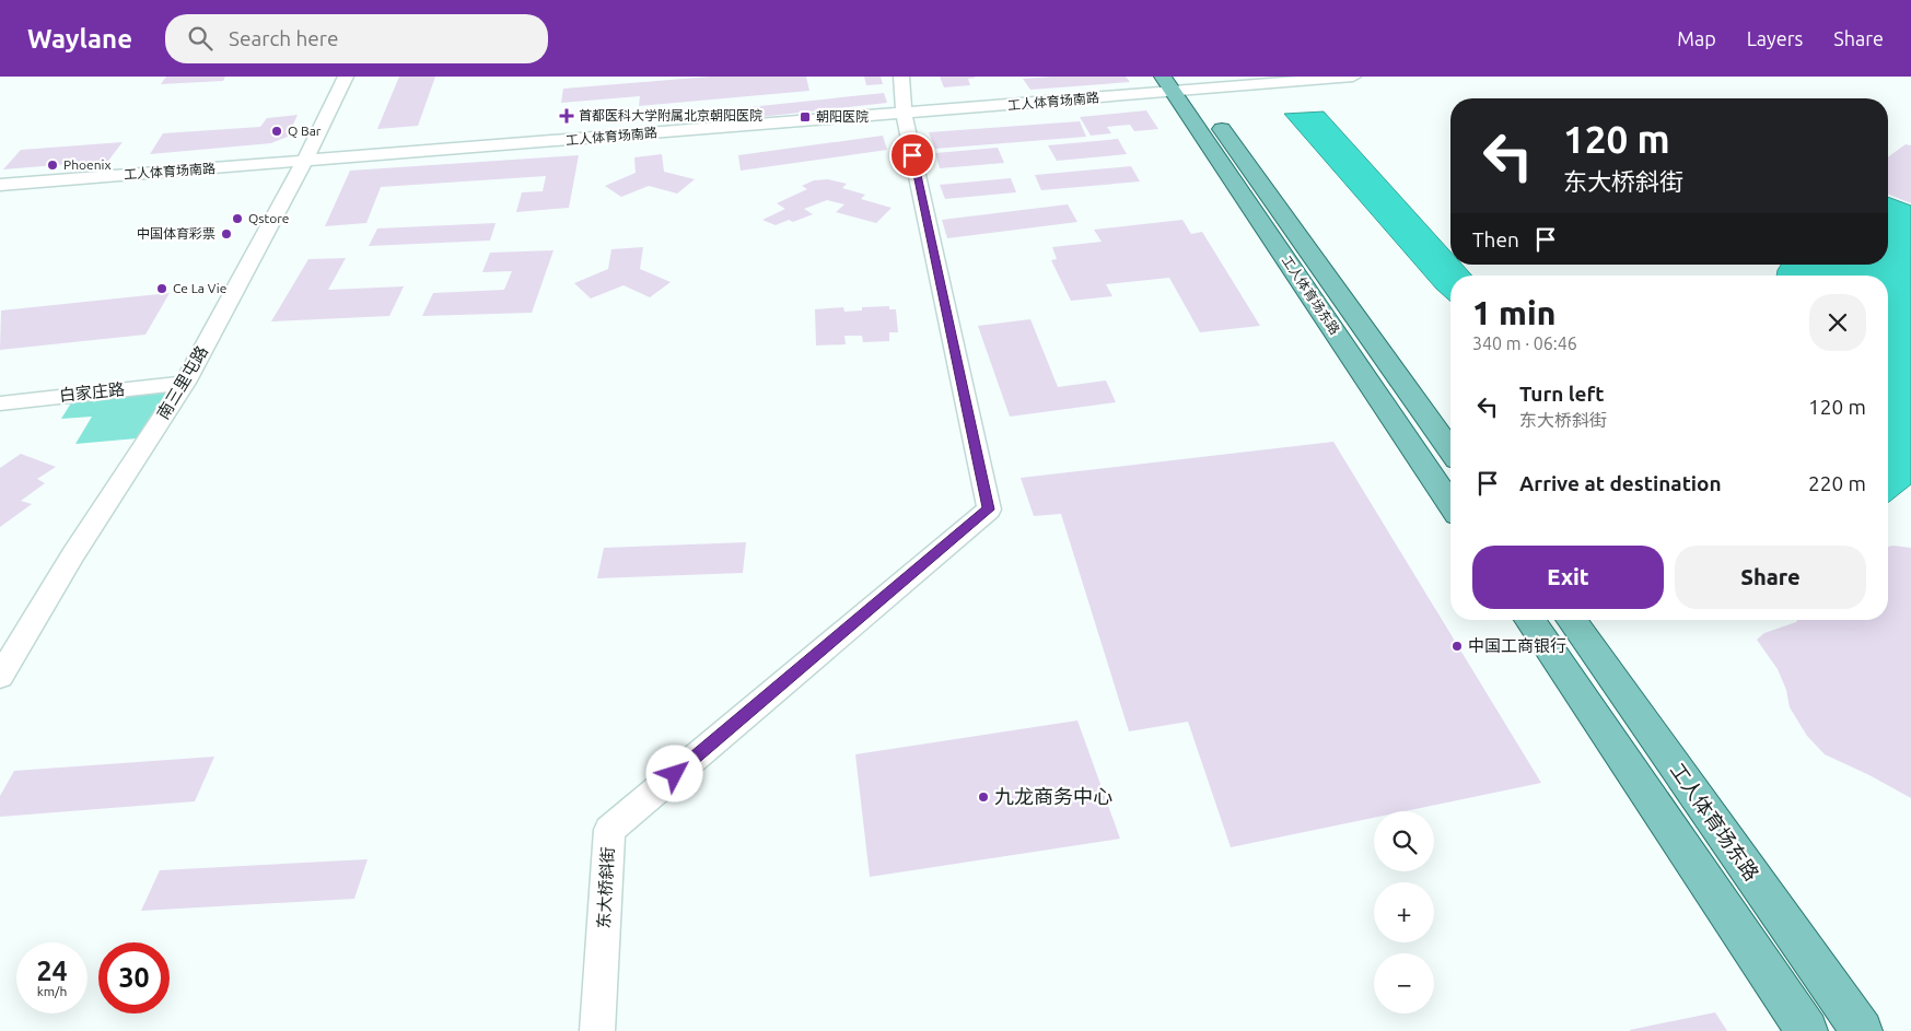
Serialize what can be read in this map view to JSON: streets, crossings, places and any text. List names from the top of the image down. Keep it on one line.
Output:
{"streets":{"main road":["工人体育场东路"],"street":["工人体育场南路","南三里屯路","白家庄路","东大桥斜街"]},"crossings":[["工人体育场南路","工人体育场东路"],["工人体育场南路","南三里屯路"],["工人体育场南路","东大桥斜街"],["南三里屯路","白家庄路"]],"places":{"health":["首都医科大学附属北京朝阳医院"],"transit":["朝阳医院"],"other":["Q Bar","Phoenix","Qstore","中国体育彩票","Ce La Vie","中国工商银行","九龙商务中心"]},"page":{"header":"Waylane","search":"Search here","nav":["Map","Layers","Share"],"turn":["120 m","东大桥斜街"],"then":"Then","heading":["1 min","340 m · 06:46"],"list":[{"name":"Turn left","note":"东大桥斜街","value":"120 m"},{"name":"Arrive at destination","value":"220 m"}],"buttons":["Exit","Share"],"map_buttons":["+","−"],"speed":"24 km/h","limit":"30"}}
